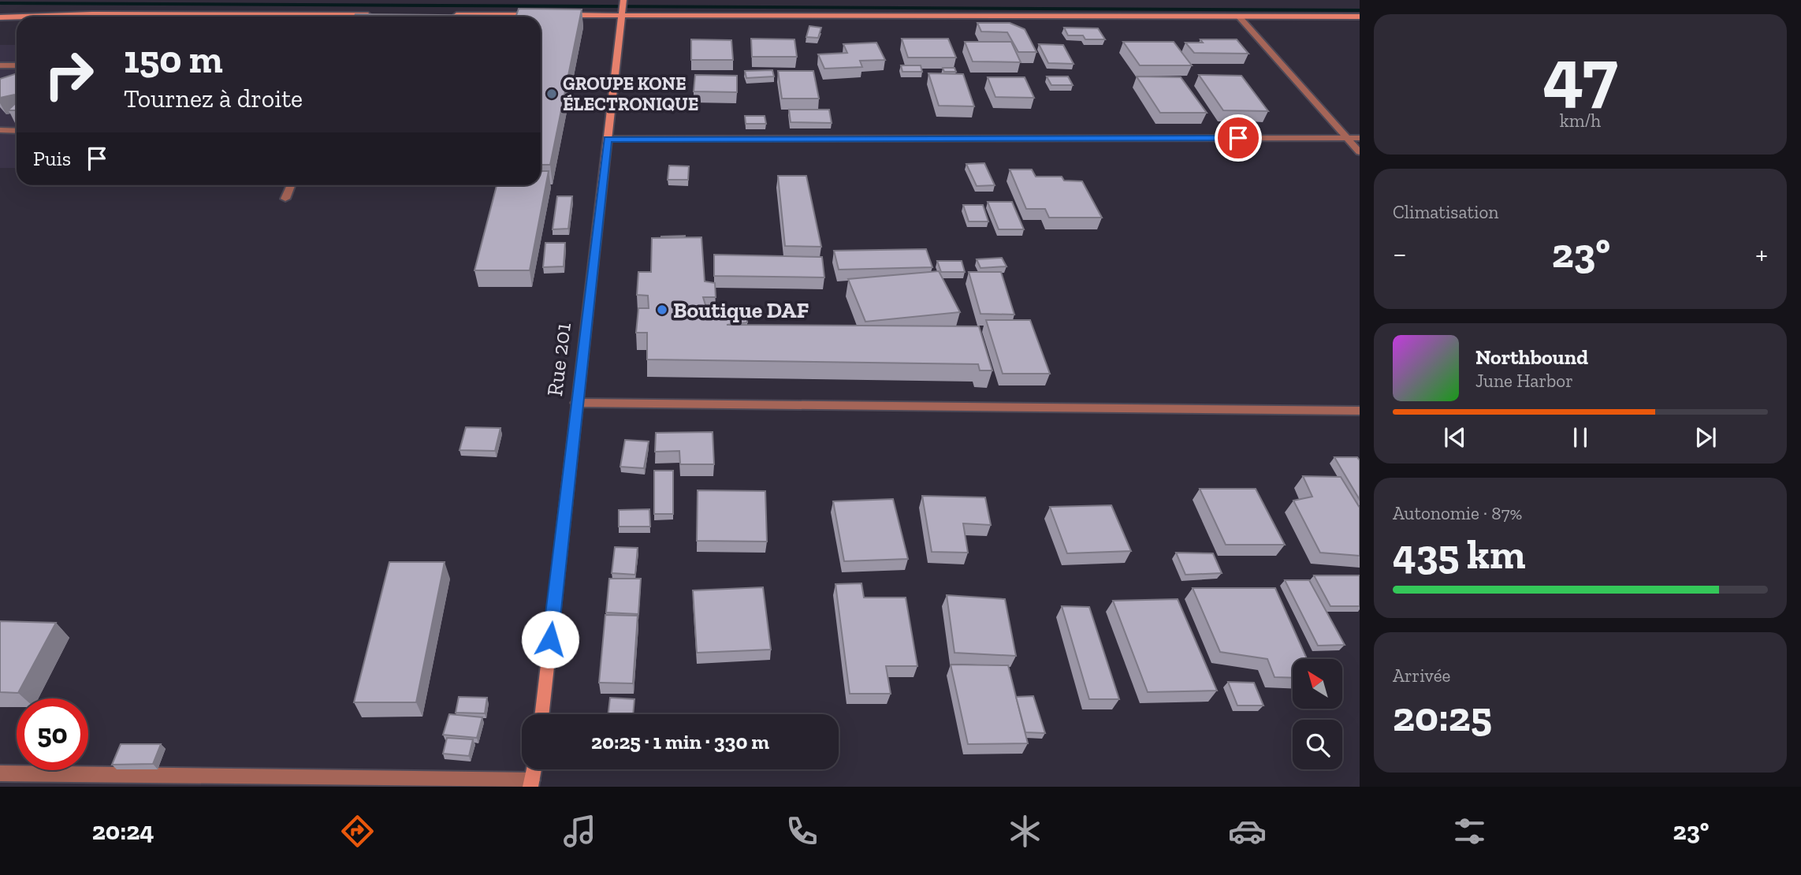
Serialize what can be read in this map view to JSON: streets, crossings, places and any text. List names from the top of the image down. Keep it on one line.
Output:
{"streets":{"street":["Rue 201"]},"places":["GROUPE KONE ÉLECTRONIQUE","Boutique DAF"],"north":"top left","page":{"tile":[["47","km/h"],"Climatisation",["Autonomie · 87%","435 km"],["Arrivée","20:25"]],"turn":["150 m","Tournez à droite"],"then":"Puis","heat":["−","23°","+"],"song":["Northbound","June Harbor"],"limit":"50","trip":"20:25 · 1 min · 330 m","tabs":["20:24","23°"]}}
